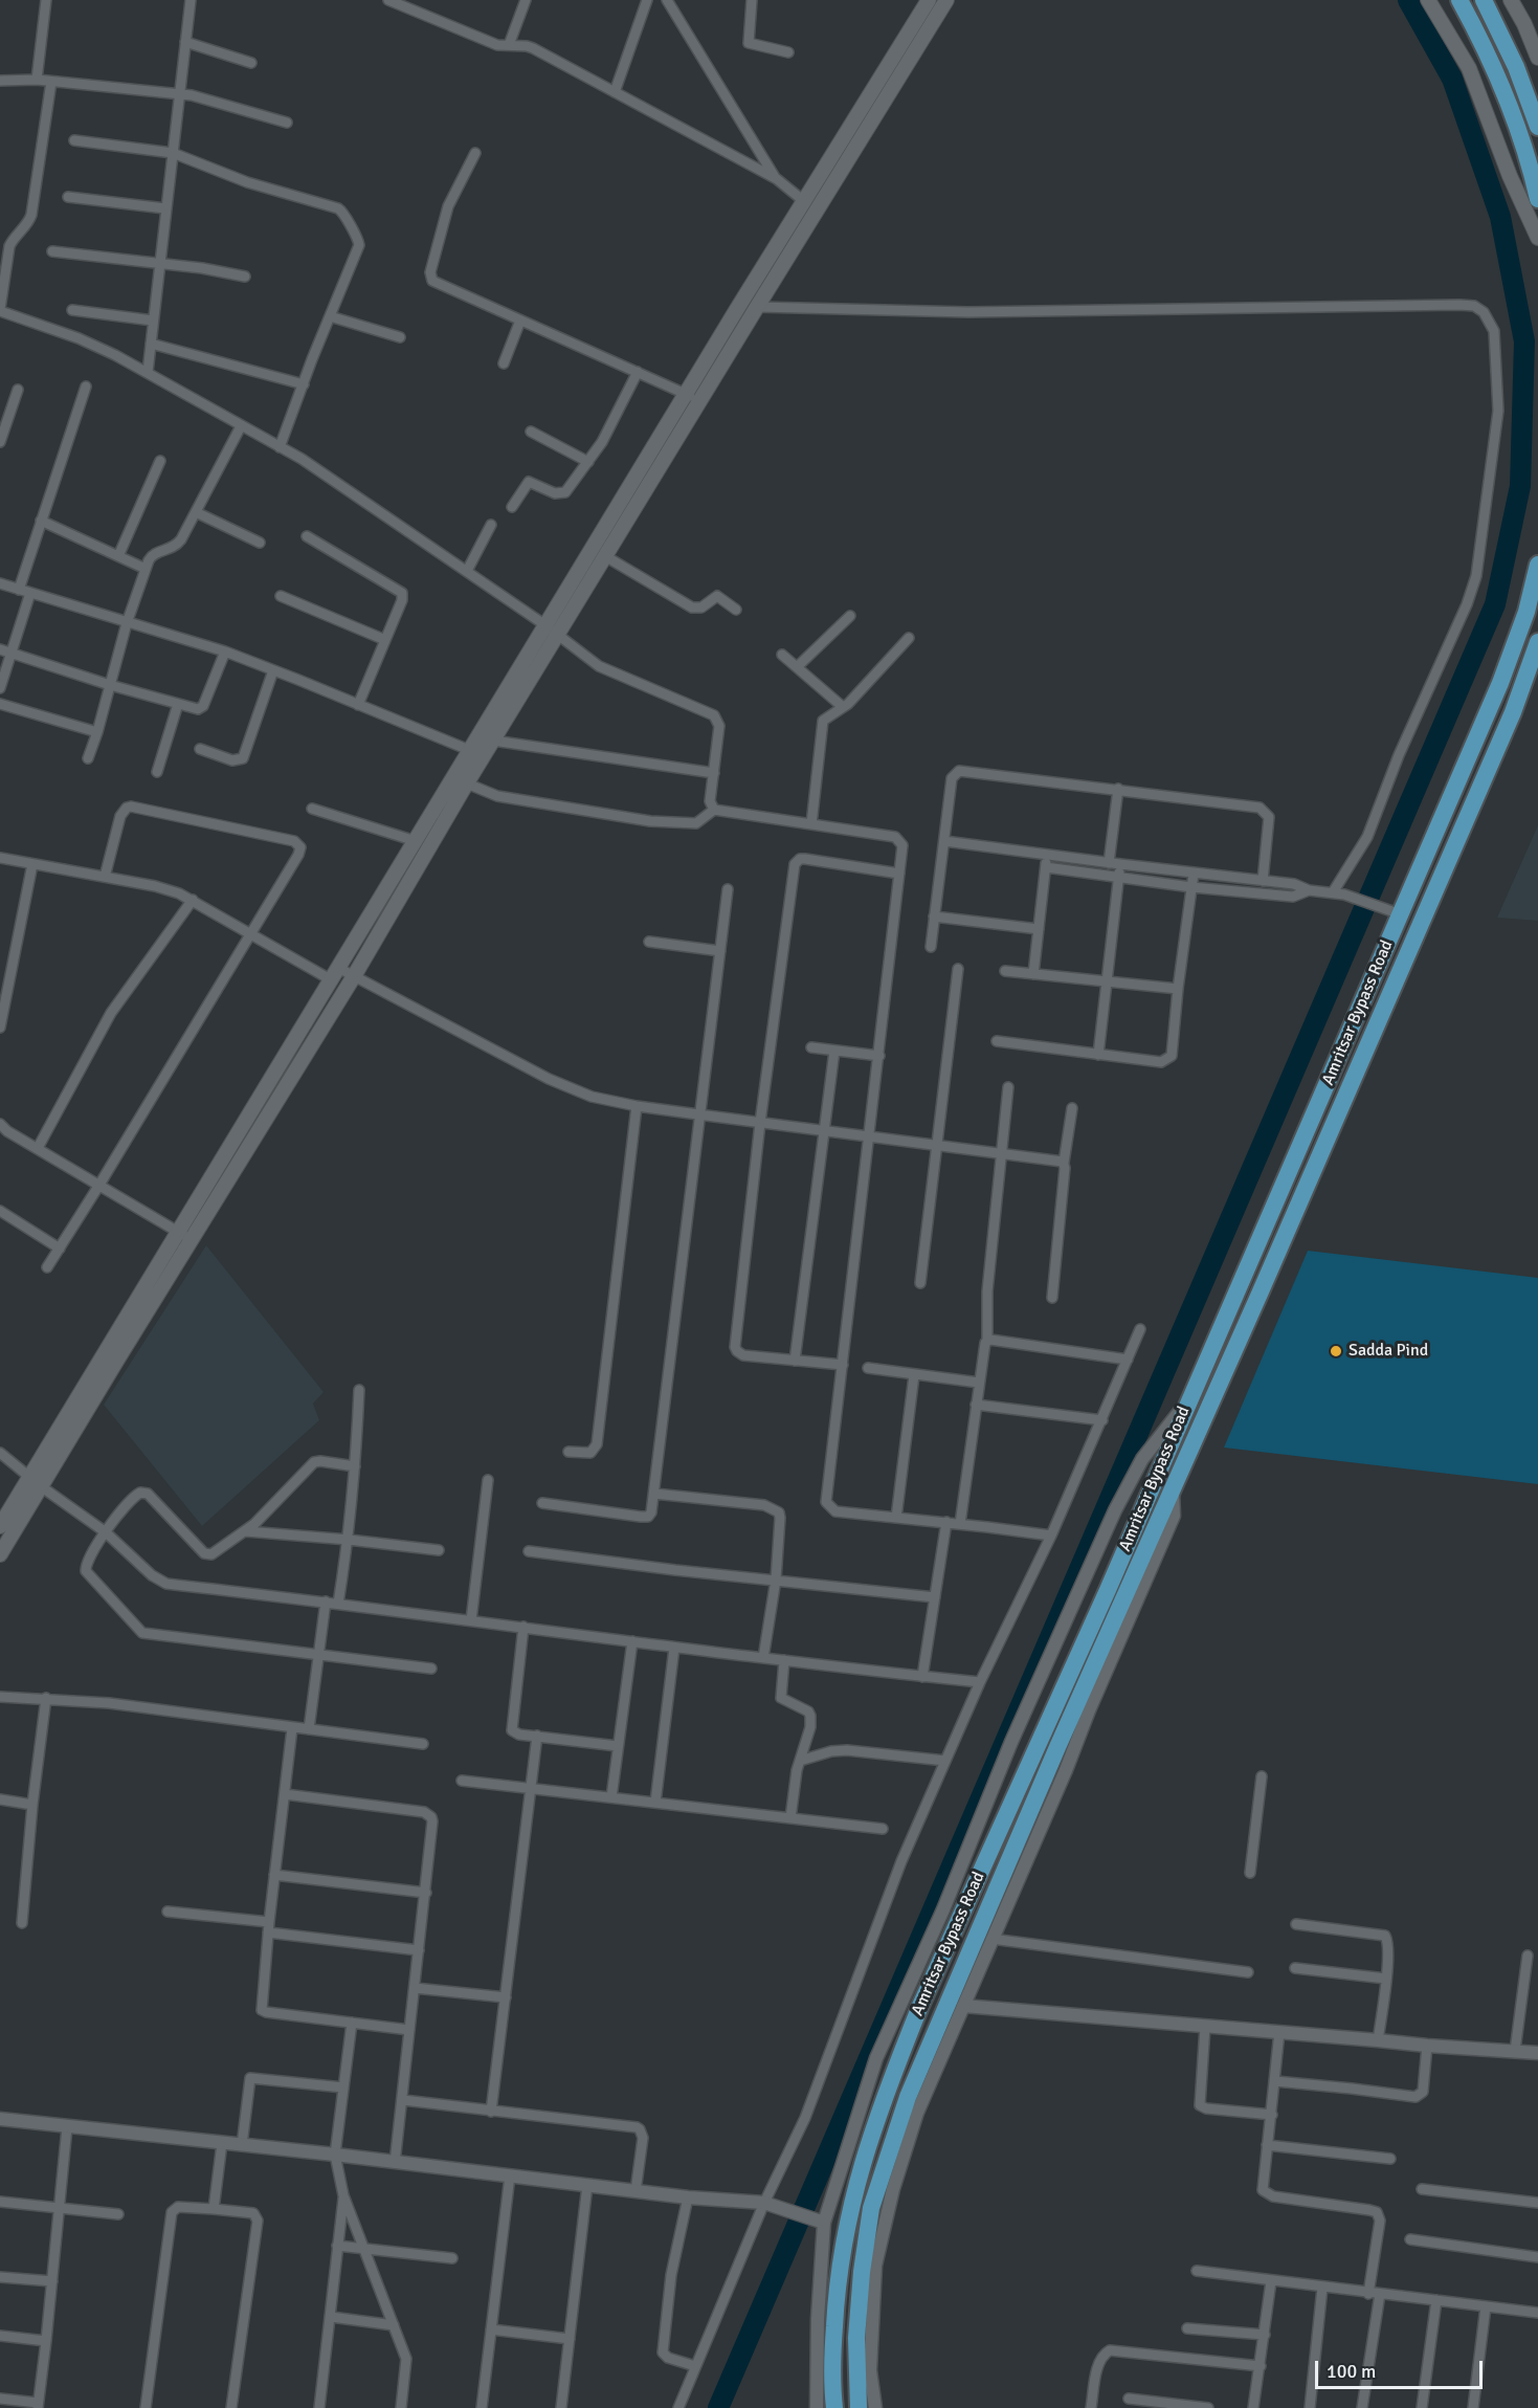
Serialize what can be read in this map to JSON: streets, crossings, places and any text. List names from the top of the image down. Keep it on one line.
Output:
{"streets":{"highway":["Amritsar Bypass Road"]},"places":["Sadda Pind"],"scale_bar":"100 m"}
